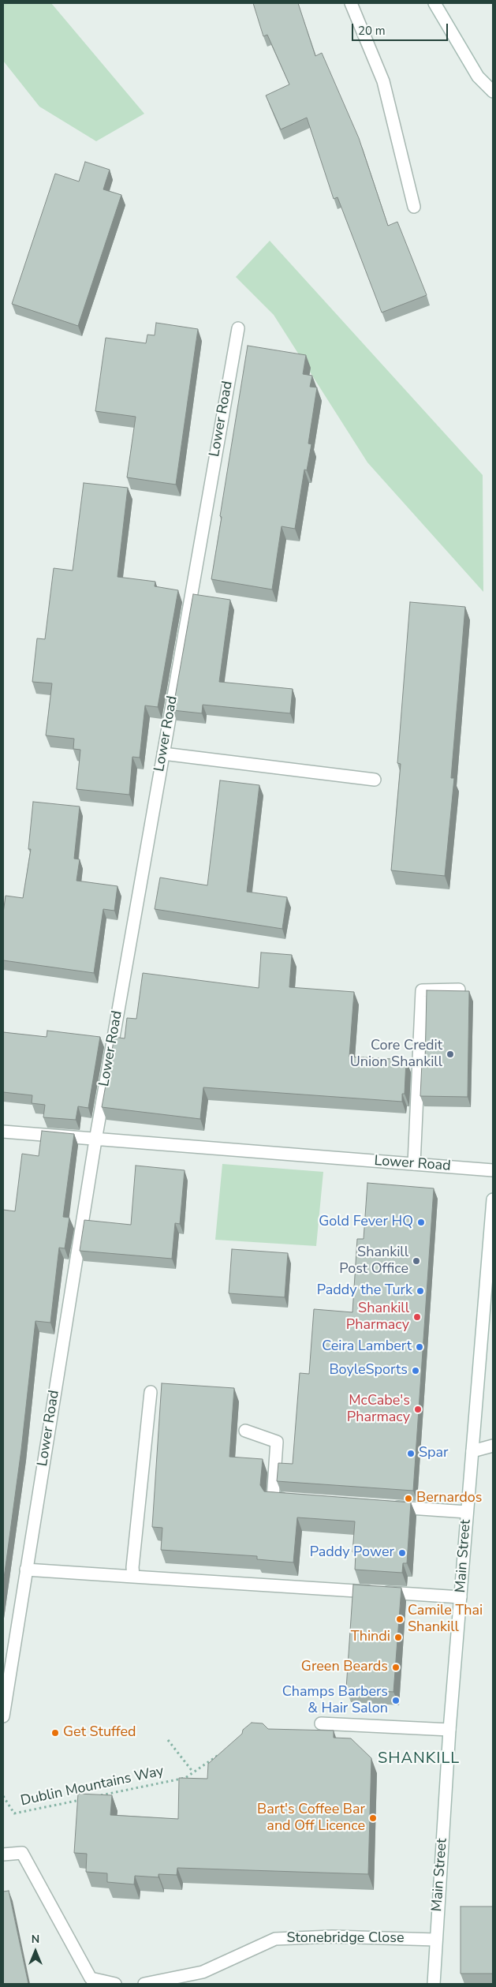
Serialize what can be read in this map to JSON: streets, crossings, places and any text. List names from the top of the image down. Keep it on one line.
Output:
{"streets":{"street":["Lower Road","Main Street","Stonebridge Close"],"path":["Dublin Mountains Way"]},"crossings":[["Main Street","Stonebridge Close"]],"districts":["SHANKILL"],"places":["Core Credit Union Shankill","Gold Fever HQ","Shankill Post Office","Paddy the Turk","Shankill Pharmacy","Ceira Lambert","BoyleSports","McCabe's Pharmacy","Spar","Bernardos","Paddy Power","Camile Thai Shankill","Thindi","Green Beards","Champs Barbers & Hair Salon","Get Stuffed","Bart's Coffee Bar and Off Licence"],"scale_bar":"20 m","north":"top"}
